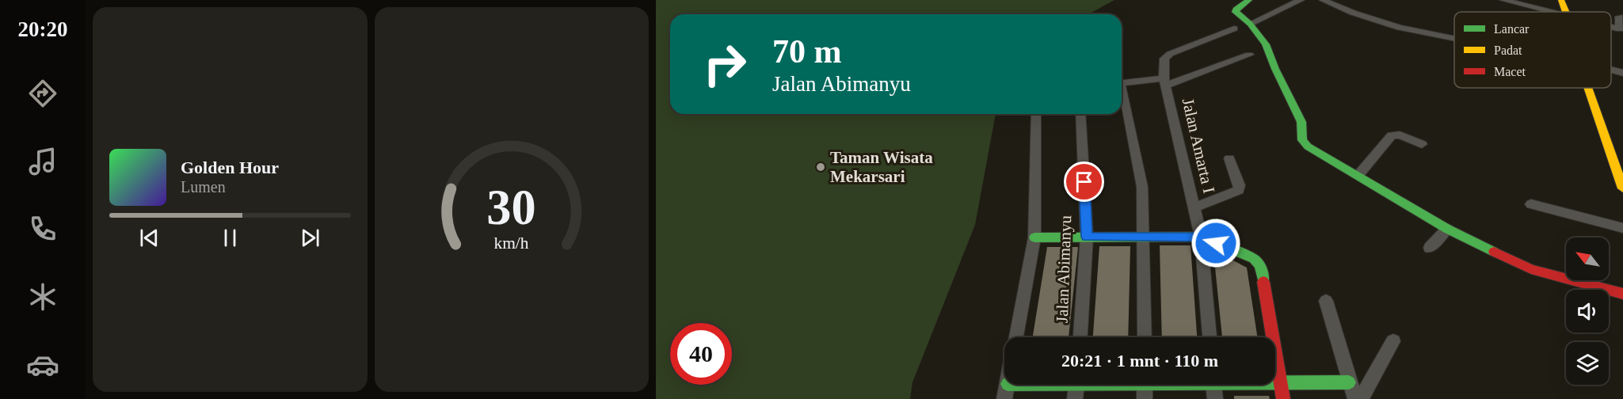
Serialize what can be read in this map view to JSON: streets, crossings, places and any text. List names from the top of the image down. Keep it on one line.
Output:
{"streets":{"street":["Jalan Amarta I","Jalan Abimanyu"]},"places":["Taman Wisata Mekarsari"],"legend":["Lancar","Padat","Macet"],"north":"top left","page":{"tabs":"20:20","turn":["70 m","Jalan Abimanyu"],"song":["Golden Hour","Lumen"],"limit":"40","trip":"20:21 · 1 mnt · 110 m","gauge":["30","km/h"]}}
